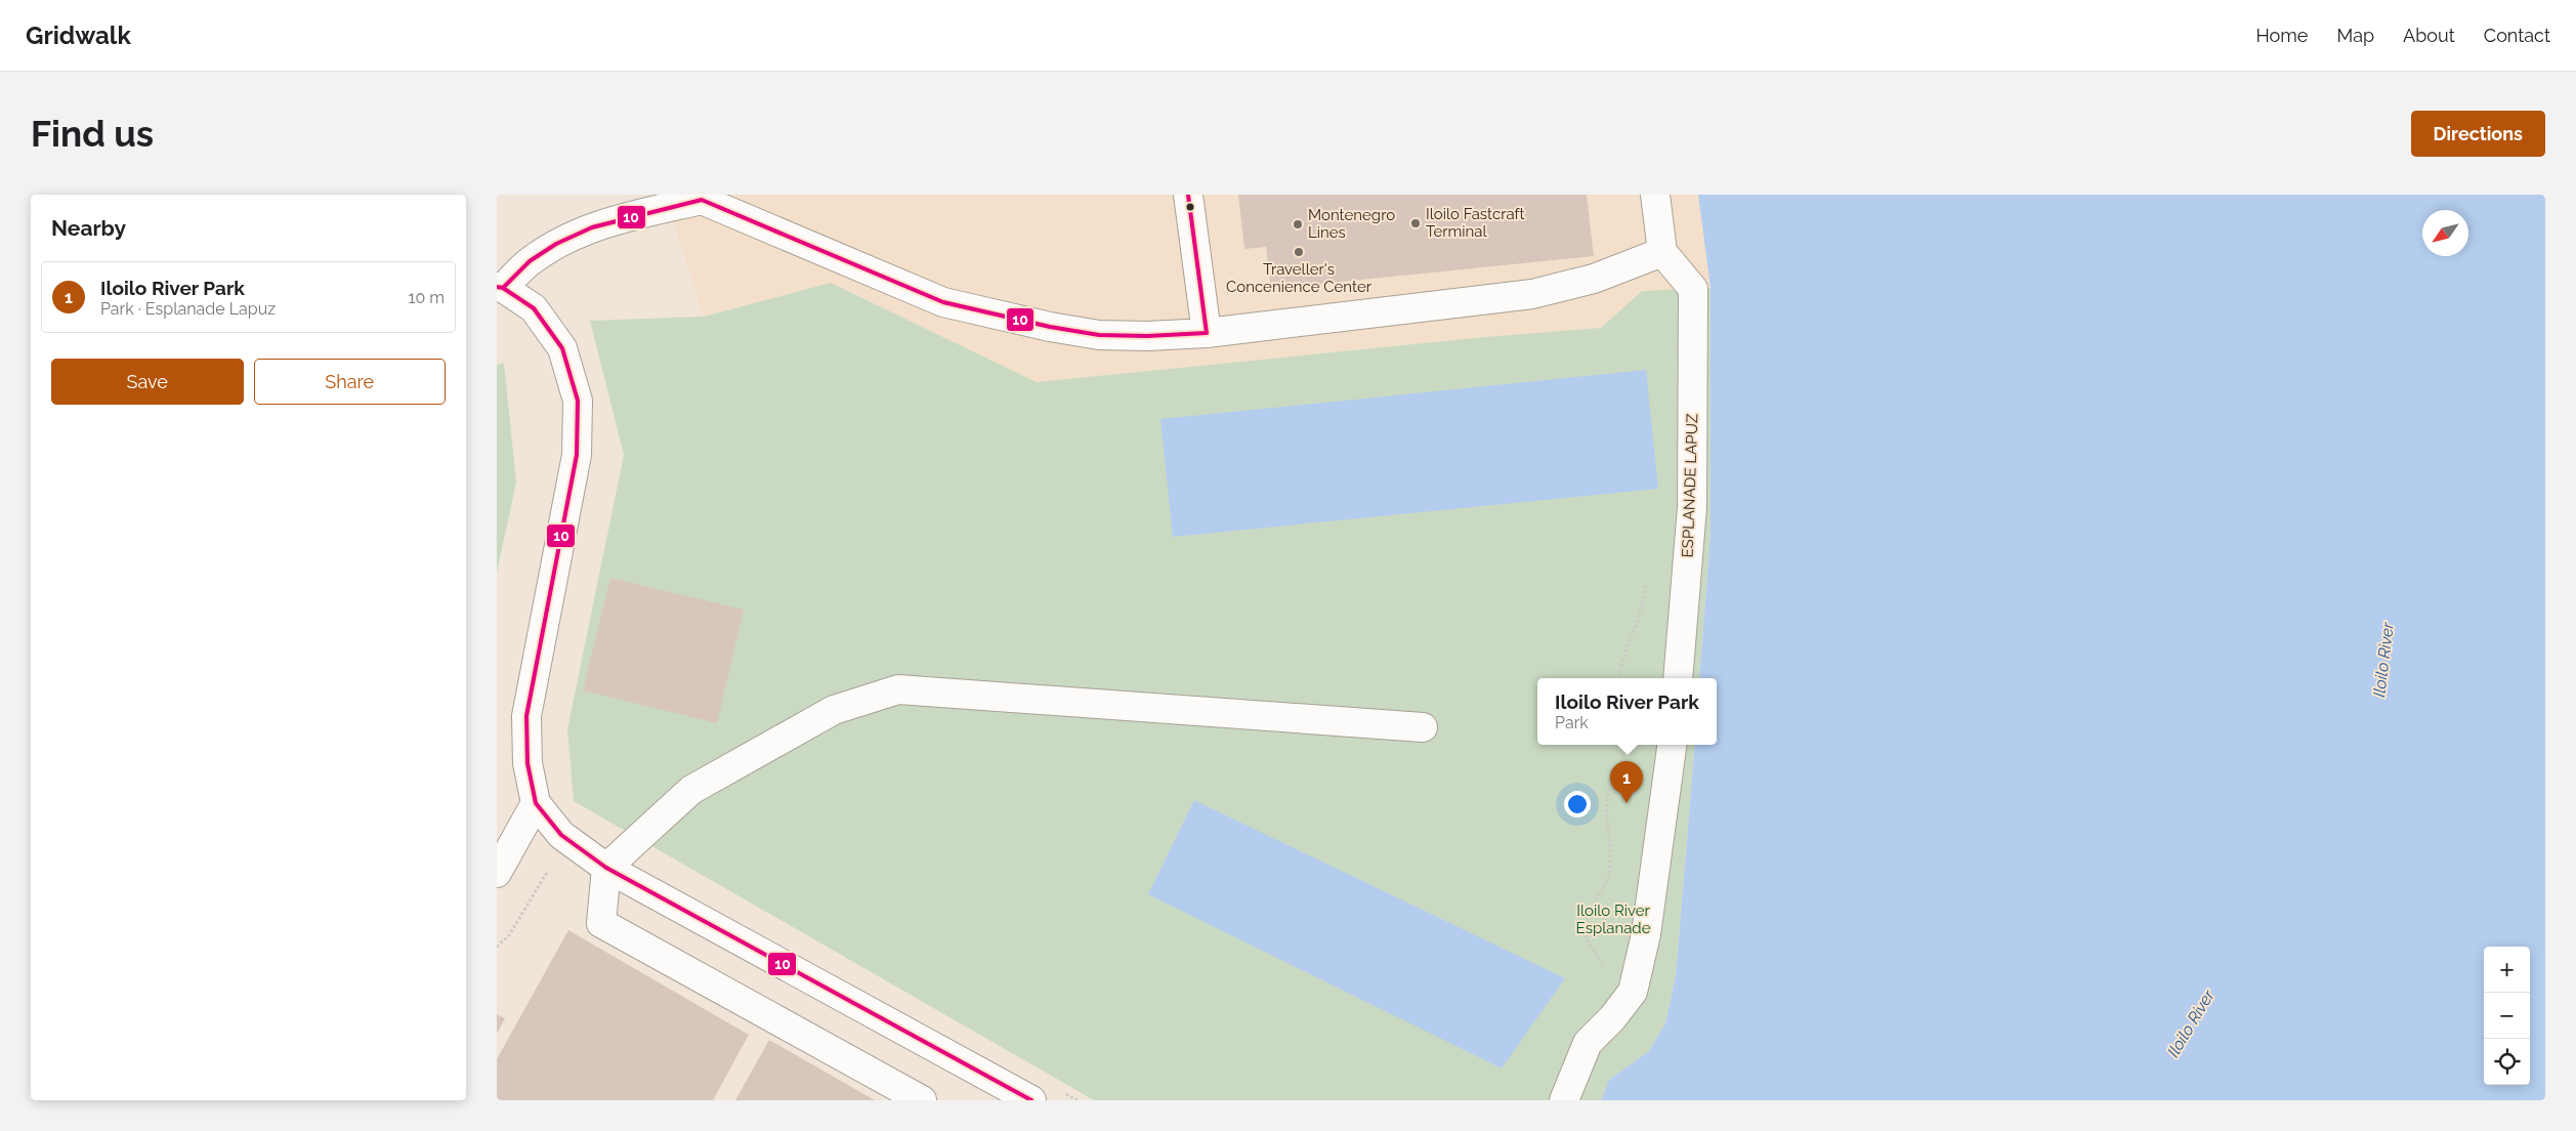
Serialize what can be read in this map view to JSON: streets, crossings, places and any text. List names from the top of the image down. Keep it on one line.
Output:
{"streets":{"main road":["ESPLANADE LAPUZ"]},"water":["Iloilo River"],"parks":["Iloilo River Esplanade"],"places":["Iloilo Fastcraft Terminal","Montenegro Lines","Traveller's Concenience Center"],"lines":["transit line 10"],"north":"bottom left","page":{"header":"Gridwalk","nav":["Home","Map","About","Contact"],"buttons":["Directions",["Save","Share"]],"title":"Find us","heading":"Nearby","list":[{"mark":"1","name":"Iloilo River Park","note":"Park · Esplanade Lapuz","value":"10 m"}],"popup":["Iloilo River Park","Park"],"pins":"1","map_buttons":["+","−"]}}
